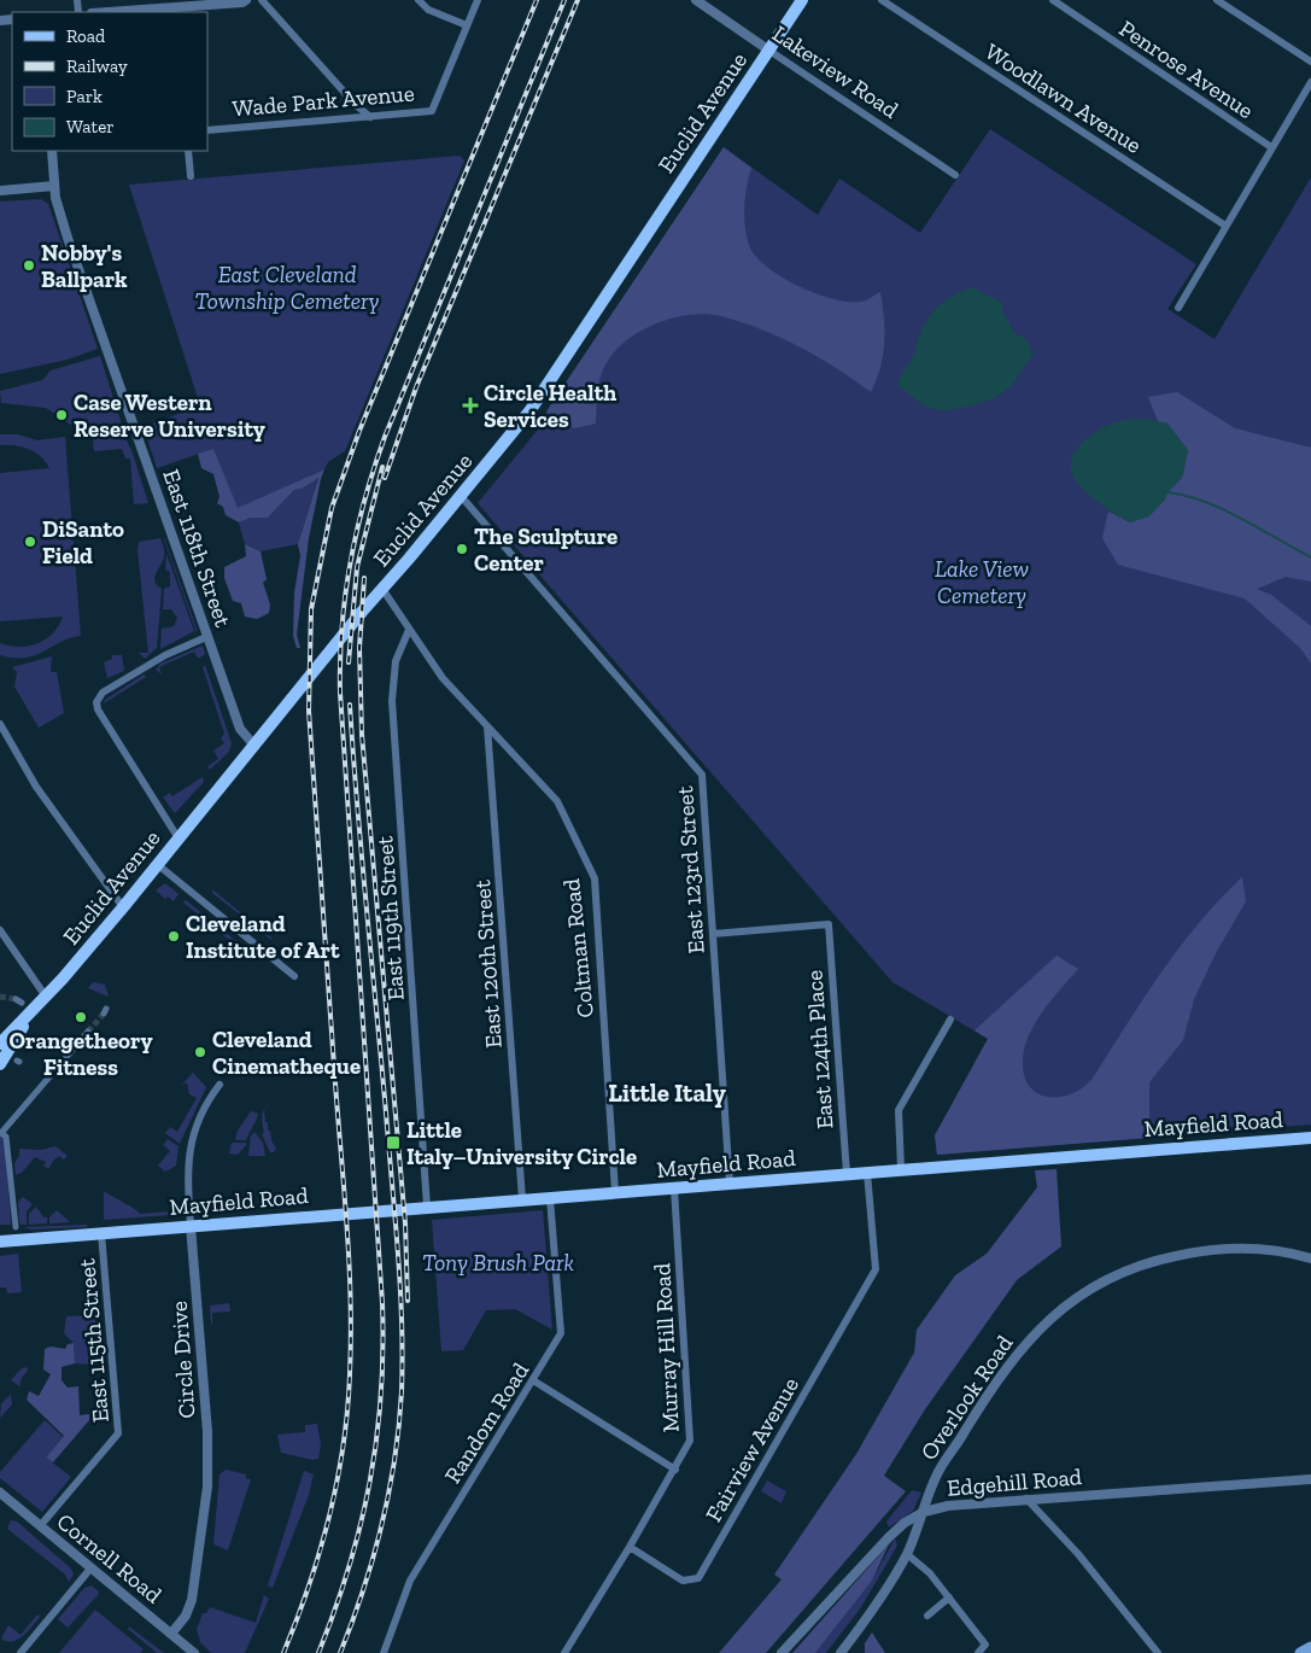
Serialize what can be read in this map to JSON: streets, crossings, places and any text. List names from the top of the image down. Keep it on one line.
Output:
{"streets":{"main road":["Euclid Avenue","Mayfield Road"],"street":["Penrose Avenue","Lakeview Road","Woodlawn Avenue","Wade Park Avenue","East 118th Street","East 123rd Street","East 119th Street","Coltman Road","East 120th Street","East 124th Place","East 115th Street","Murray Hill Road","Circle Drive","Overlook Road","Random Road","Fairview Avenue","Edgehill Road","Cornell Road"]},"crossings":[["Lakeview Road","Euclid Avenue"],["Euclid Avenue","East 118th Street"],["Euclid Avenue","East 123rd Street"],["Euclid Avenue","Coltman Road"],["East 123rd Street","East 124th Place"],["East 123rd Street","Mayfield Road"],["East 119th Street","Coltman Road"],["East 119th Street","Mayfield Road"],["Coltman Road","East 120th Street"],["Coltman Road","Mayfield Road"],["East 120th Street","Mayfield Road"],["East 124th Place","Mayfield Road"],["Mayfield Road","East 115th Street"],["Mayfield Road","Murray Hill Road"],["Mayfield Road","Circle Drive"],["Mayfield Road","Random Road"],["Mayfield Road","Fairview Avenue"],["East 115th Street","Cornell Road"],["Murray Hill Road","Fairview Avenue"],["Circle Drive","Cornell Road"],["Overlook Road","Edgehill Road"]],"districts":["Little Italy"],"parks":["East Cleveland Township Cemetery","Lake View Cemetery","Tony Brush Park"],"places":{"other":["Nobby's Ballpark","Case Western Reserve University","DiSanto Field","The Sculpture Center","Cleveland Institute of Art","Orangetheory Fitness","Cleveland Cinematheque"],"health":["Circle Health Services"],"transit":["Little Italy–University Circle"]},"legend":["Road","Railway","Park","Water"]}
